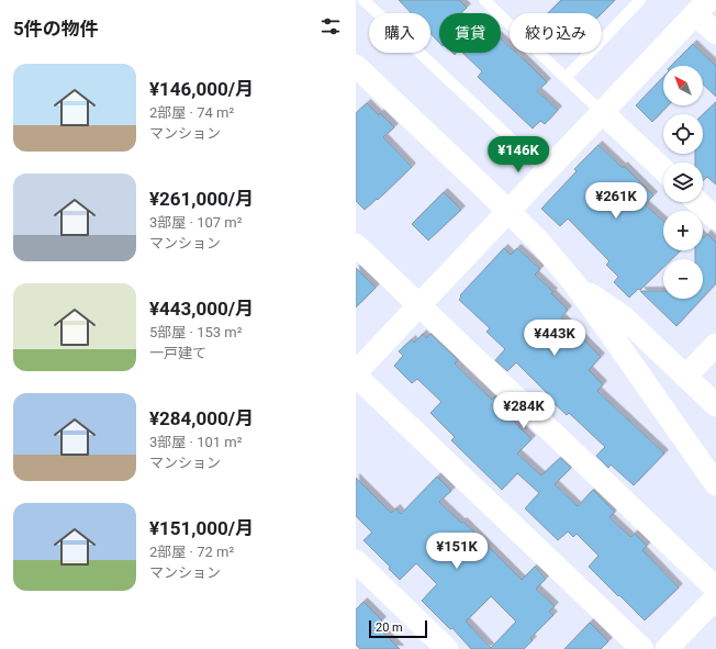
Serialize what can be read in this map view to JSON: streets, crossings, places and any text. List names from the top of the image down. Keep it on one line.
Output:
{"scale_bar":"20 m","north":"top left","page":{"heading":"5件の物件","chip":["購入","賃貸","絞り込み"],"list":[{"name":"¥146,000/月","note":"2部屋 · 74 m² · マンション"},{"name":"¥261,000/月","note":"3部屋 · 107 m² · マンション"},{"name":"¥443,000/月","note":"5部屋 · 153 m² · 一戸建て"},{"name":"¥284,000/月","note":"3部屋 · 101 m² · マンション"},{"name":"¥151,000/月","note":"2部屋 · 72 m² · マンション"}],"map_buttons":["+","−"],"price":["¥146K","¥261K","¥443K","¥284K","¥151K"],"scale":"20 m"}}
